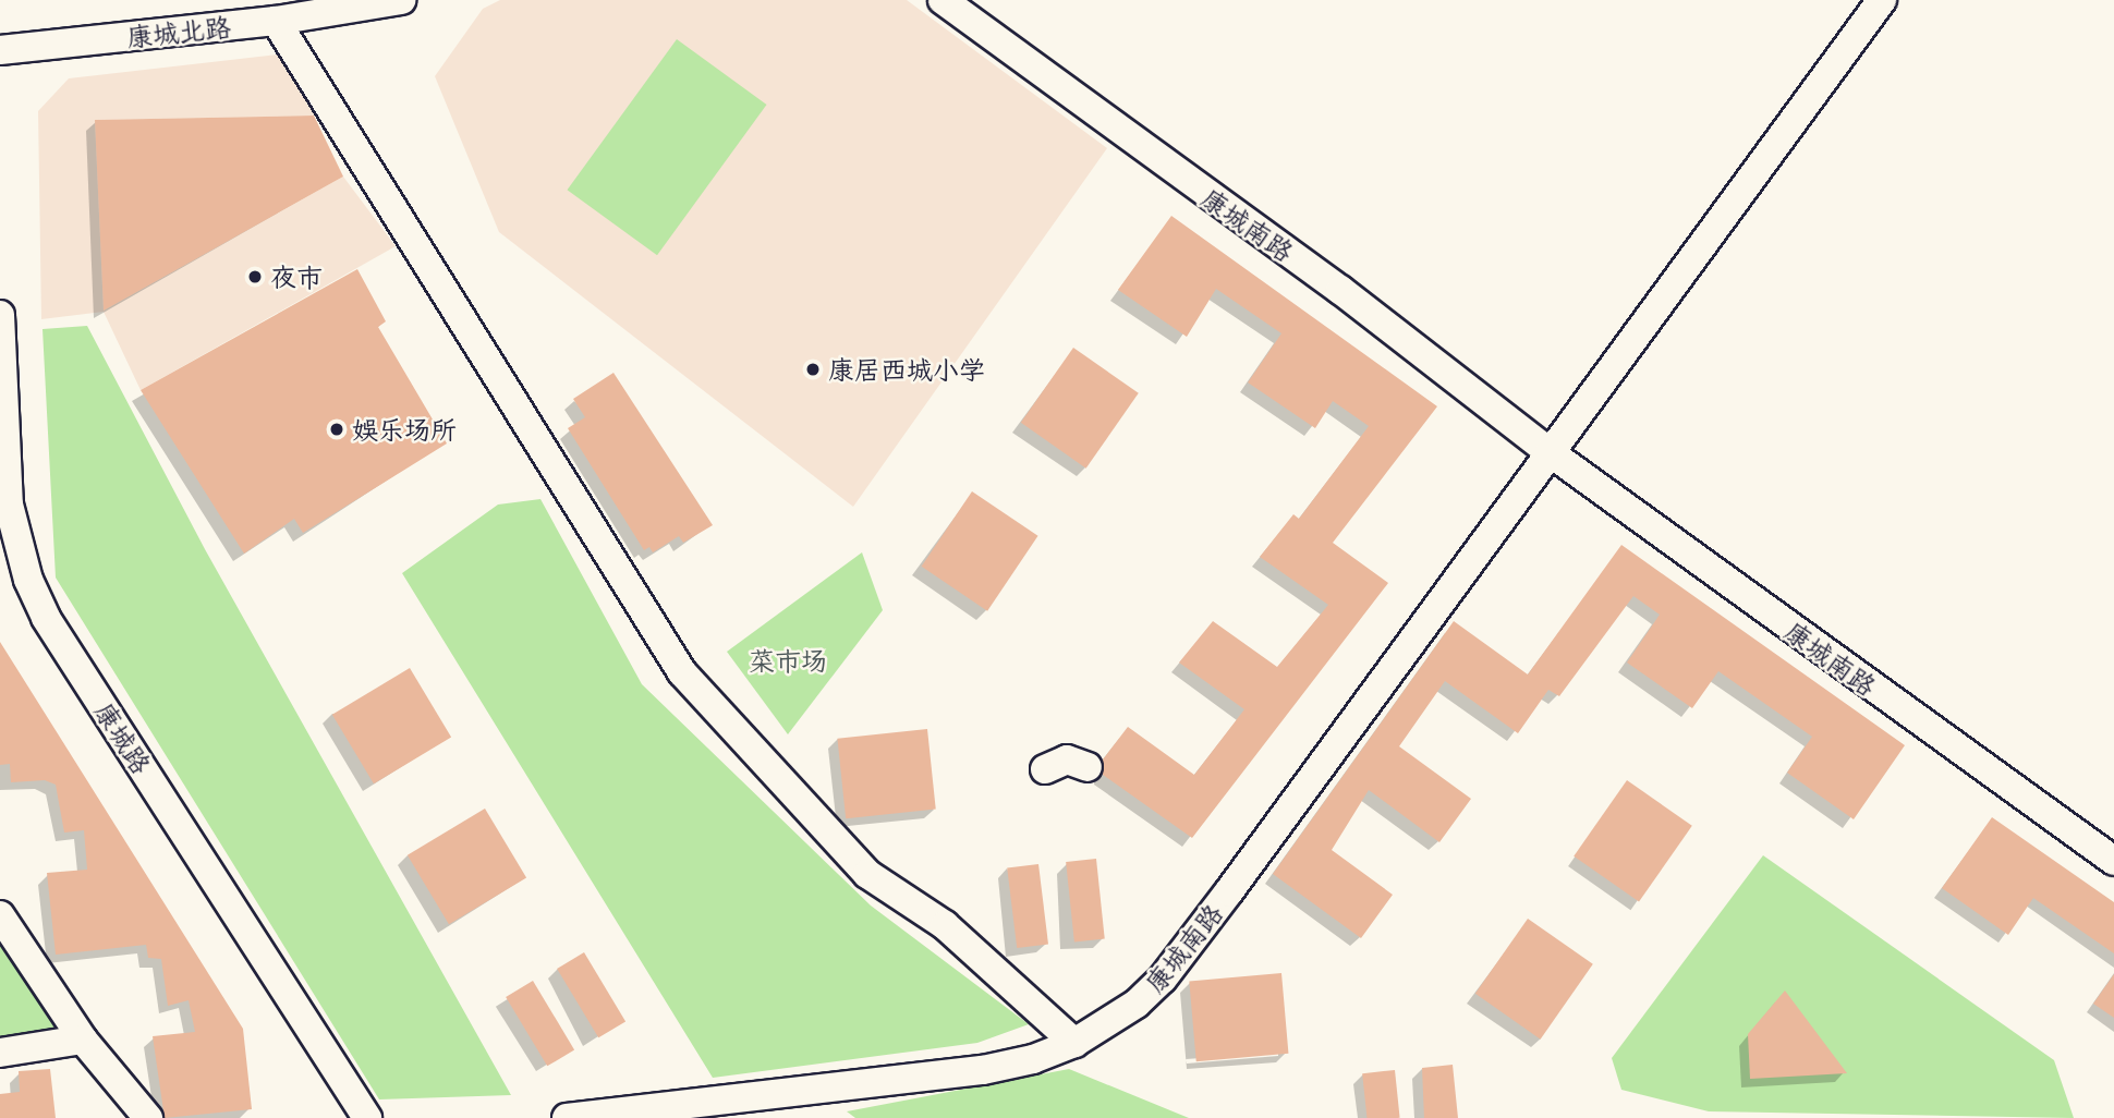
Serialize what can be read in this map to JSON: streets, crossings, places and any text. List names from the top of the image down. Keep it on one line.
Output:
{"streets":{"street":["康城北路","康城南路","康城路"]},"parks":["菜市场"],"places":["夜市","康居西城小学","娱乐场所"]}
